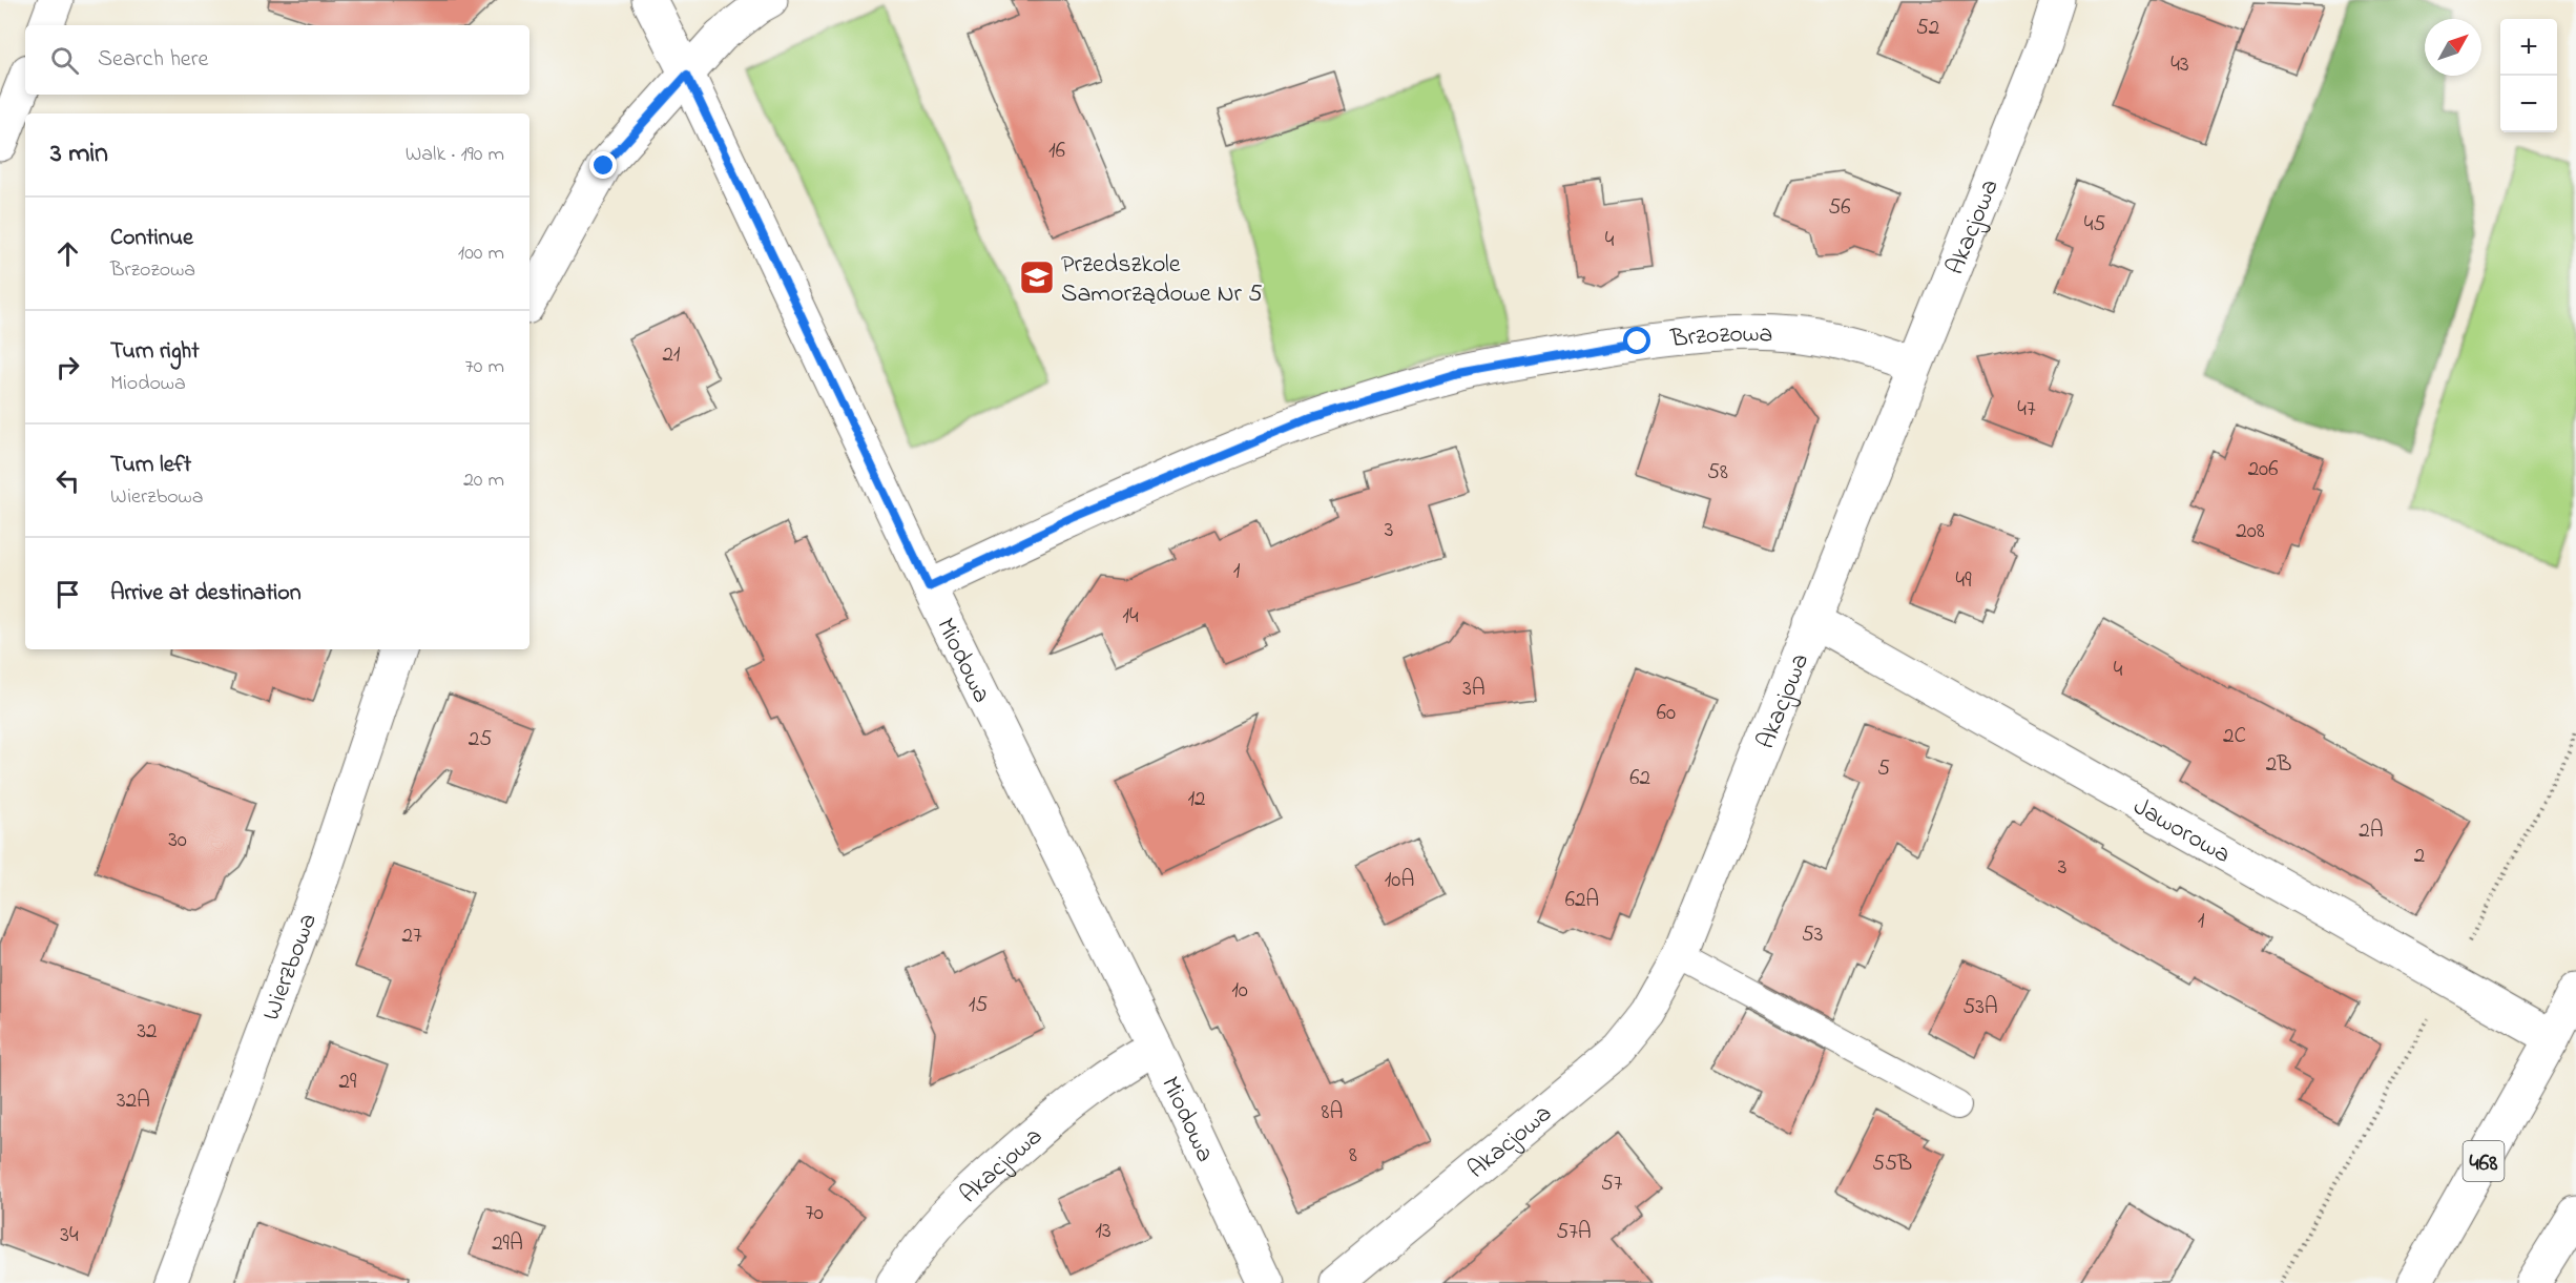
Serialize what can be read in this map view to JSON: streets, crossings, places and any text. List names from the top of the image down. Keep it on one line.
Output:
{"streets":{"street":["Akacjowa","Brzozowa","Miodowa","Jaworowa","Wierzbowa","468"]},"crossings":[["Akacjowa","Brzozowa"],["Akacjowa","Miodowa"],["Akacjowa","Jaworowa"],["Brzozowa","Miodowa"],["Jaworowa","468"]],"places":{"school or university":["Przedszkole Samorządowe Nr 5"]},"house_numbers":["52","43","16","56","45","4","21","47","206","58","3","208","1","49","14","4","3A","60","2C","25","2B","5","62","12","2A","30","2","3","10A","62A","1","53","27","10","15","53A","32","29","32A","8A","8","55B","57","70","13","57A","34","29A"],"north":"top right","page":{"map_buttons":["+","−"],"search":"Search here","heading":["3 min","Walk · 190 m"],"list":[["Continue","Brzozowa","100 m"],["Turn right","Miodowa","70 m"],["Turn left","Wierzbowa","20 m"],"Arrive at destination"]}}
